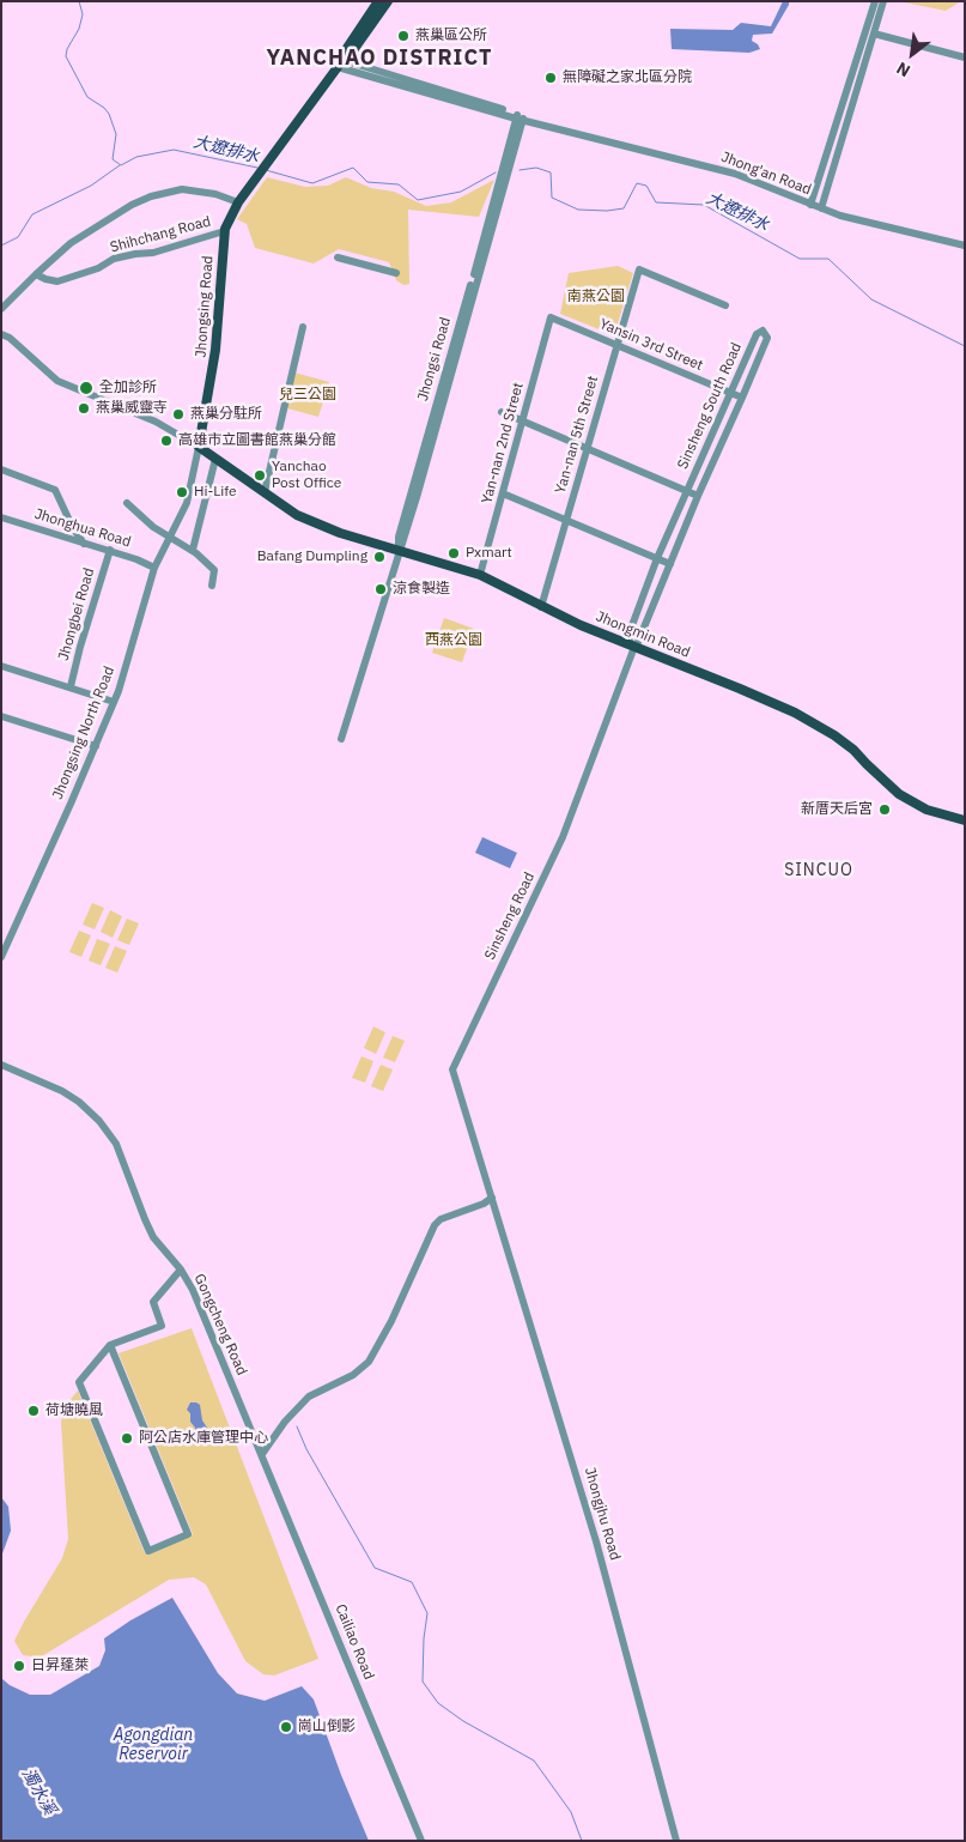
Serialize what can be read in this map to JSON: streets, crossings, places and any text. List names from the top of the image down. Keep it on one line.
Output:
{"streets":{"main road":["Jhongsing Road","Jhongmin Road"],"street":["Jhong'an Road","Shihchang Road","Yansin 3rd Street","Jhongsi Road","Sinsheng South Road","Yan-nan 5th Street","Yan-nan 2nd Street","Jhonghua Road","Jhongbei Road","Jhongsing North Road","Sinsheng Road","Gongcheng Road","Jhongjhu Road","Cailiao Road"]},"crossings":[["Jhong'an Road","Jhongsing Road"],["Jhong'an Road","Jhongsi Road"],["Shihchang Road","Jhongsing Road"],["Jhongsing Road","Jhongmin Road"],["Jhongsing Road","Jhongsing North Road"],["Yansin 3rd Street","Sinsheng South Road"],["Yansin 3rd Street","Yan-nan 5th Street"],["Yansin 3rd Street","Yan-nan 2nd Street"],["Jhongsi Road","Jhongmin Road"],["Sinsheng South Road","Jhongmin Road"],["Sinsheng South Road","Sinsheng Road"],["Yan-nan 5th Street","Jhongmin Road"],["Yan-nan 2nd Street","Jhongmin Road"],["Jhonghua Road","Jhongbei Road"],["Jhonghua Road","Jhongsing North Road"],["Jhongmin Road","Jhongsing North Road"],["Jhongmin Road","Sinsheng Road"],["Sinsheng Road","Jhongjhu Road"],["Gongcheng Road","Cailiao Road"]],"districts":["YANCHAO DISTRICT","SINCUO"],"water":["大遼排水","Agongdian Reservoir","濁水溪"],"parks":["南燕公園","兒三公園","西燕公園"],"places":["燕巢區公所","無障礙之家北區分院","全加診所","燕巢威靈寺","燕巢分駐所","高雄市立圖書館燕巢分館","Yanchao Post Office","Hi-Life","Pxmart","Bafang Dumpling","涼食製造","新厝天后宮","荷塘曉風","阿公店水庫管理中心","日昇蓬萊","崗山倒影"],"north":"bottom left"}
